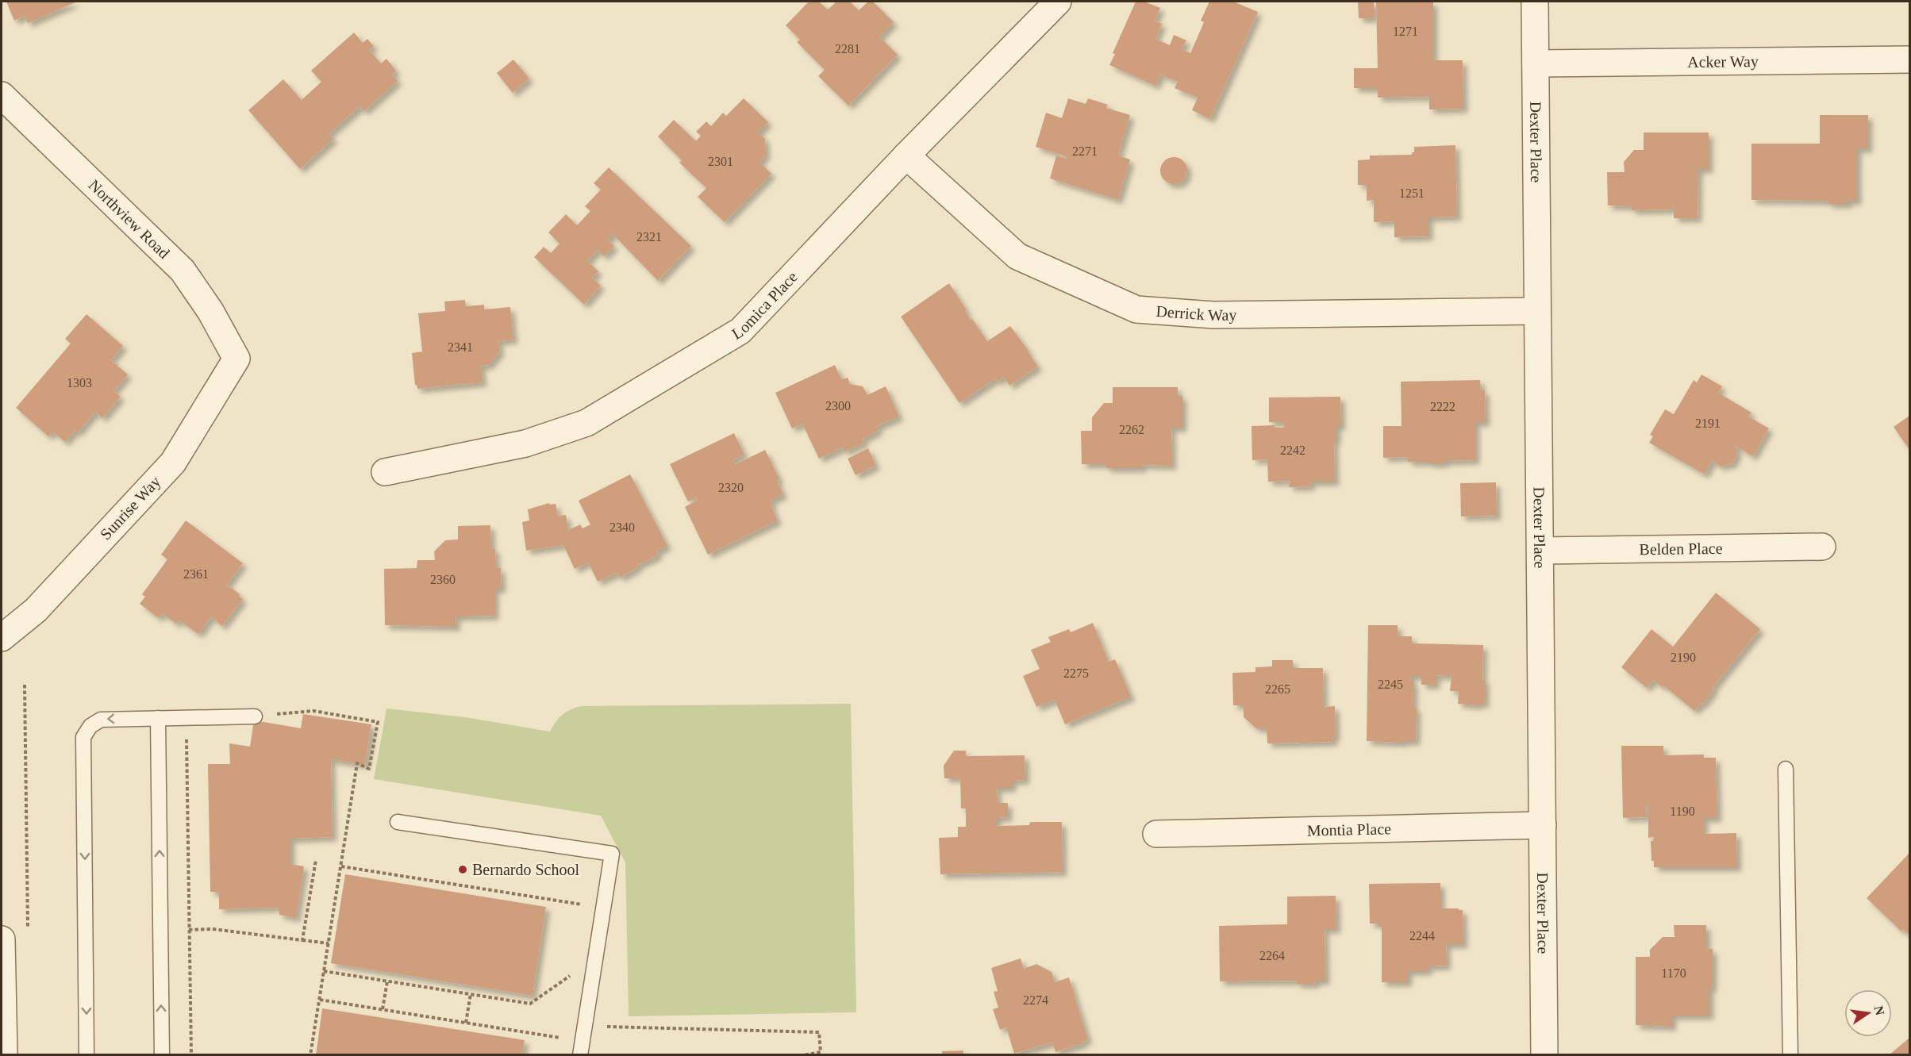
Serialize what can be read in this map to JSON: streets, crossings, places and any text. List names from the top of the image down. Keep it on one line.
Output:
{"streets":{"street":["Acker Way","Dexter Place","Northview Road","Lomica Place","Derrick Way","Sunrise Way","Belden Place","Montia Place"]},"crossings":[["Acker Way","Dexter Place"],["Dexter Place","Derrick Way"],["Dexter Place","Belden Place"],["Dexter Place","Montia Place"],["Northview Road","Sunrise Way"],["Lomica Place","Derrick Way"]],"places":["Bernardo School"],"house_numbers":["1271","2281","2271","2301","1251","2321","2341","1303","2300","2222","2191","2262","2242","2320","2340","2361","2360","2190","2275","2245","2265","1190","2244","2264","1170","2274"],"north":"right"}
